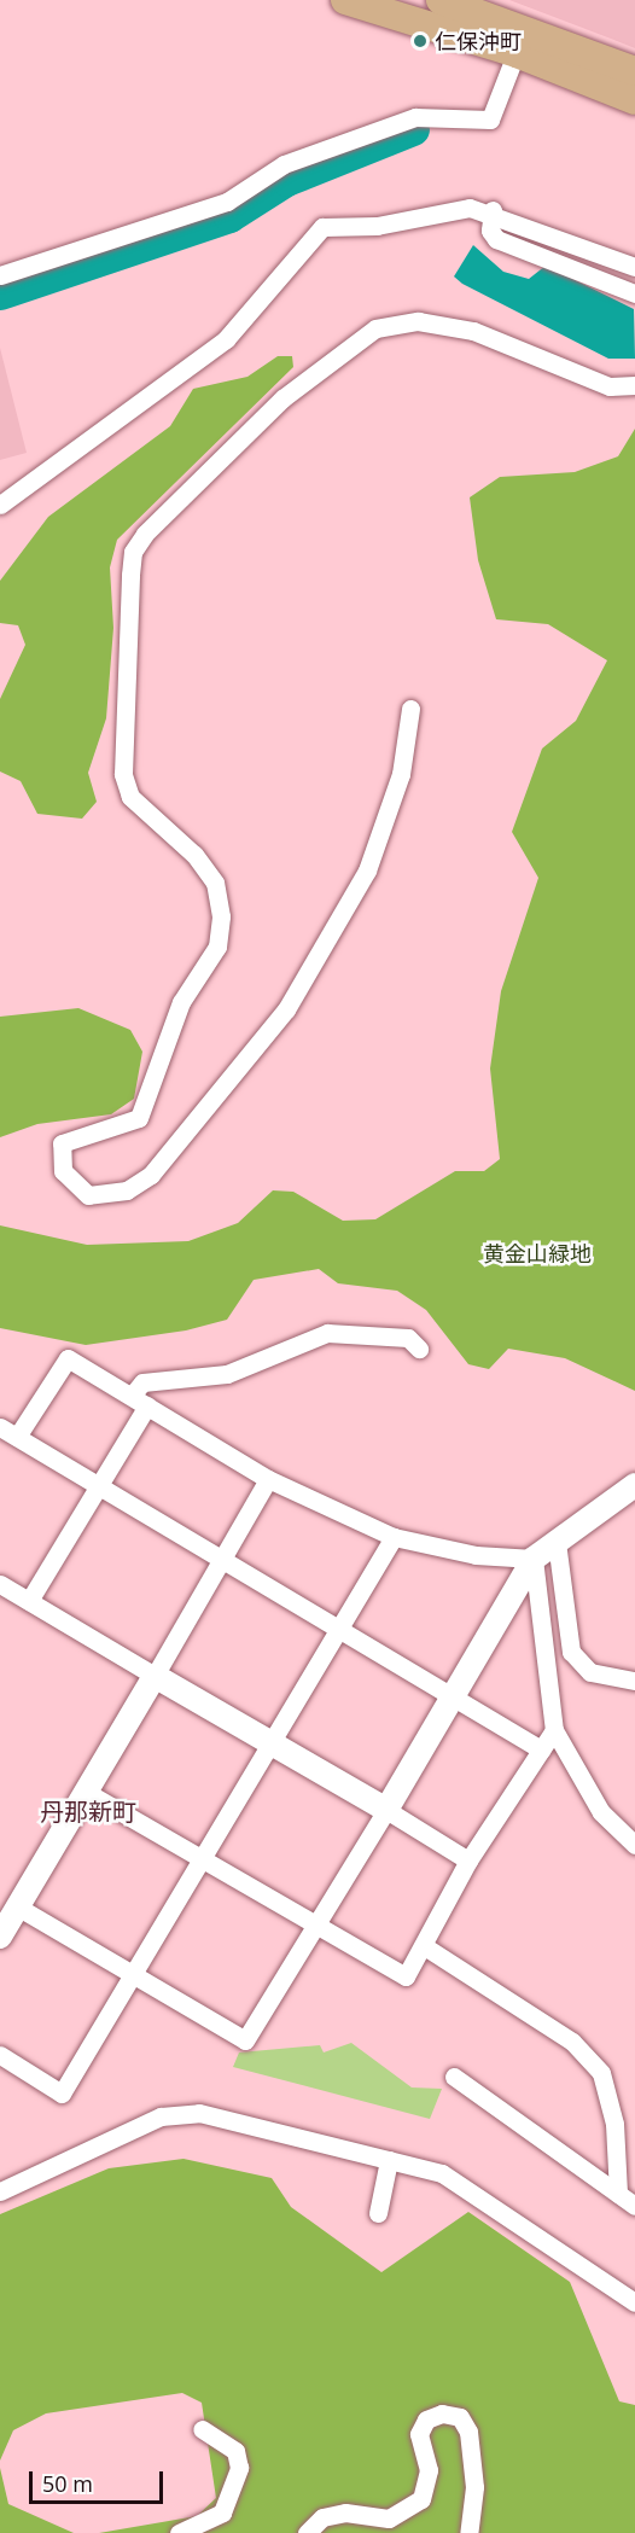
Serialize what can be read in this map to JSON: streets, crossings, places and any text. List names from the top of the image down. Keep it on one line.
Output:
{"districts":["丹那新町"],"parks":["黄金山緑地"],"places":["仁保沖町"],"scale_bar":"50 m"}
